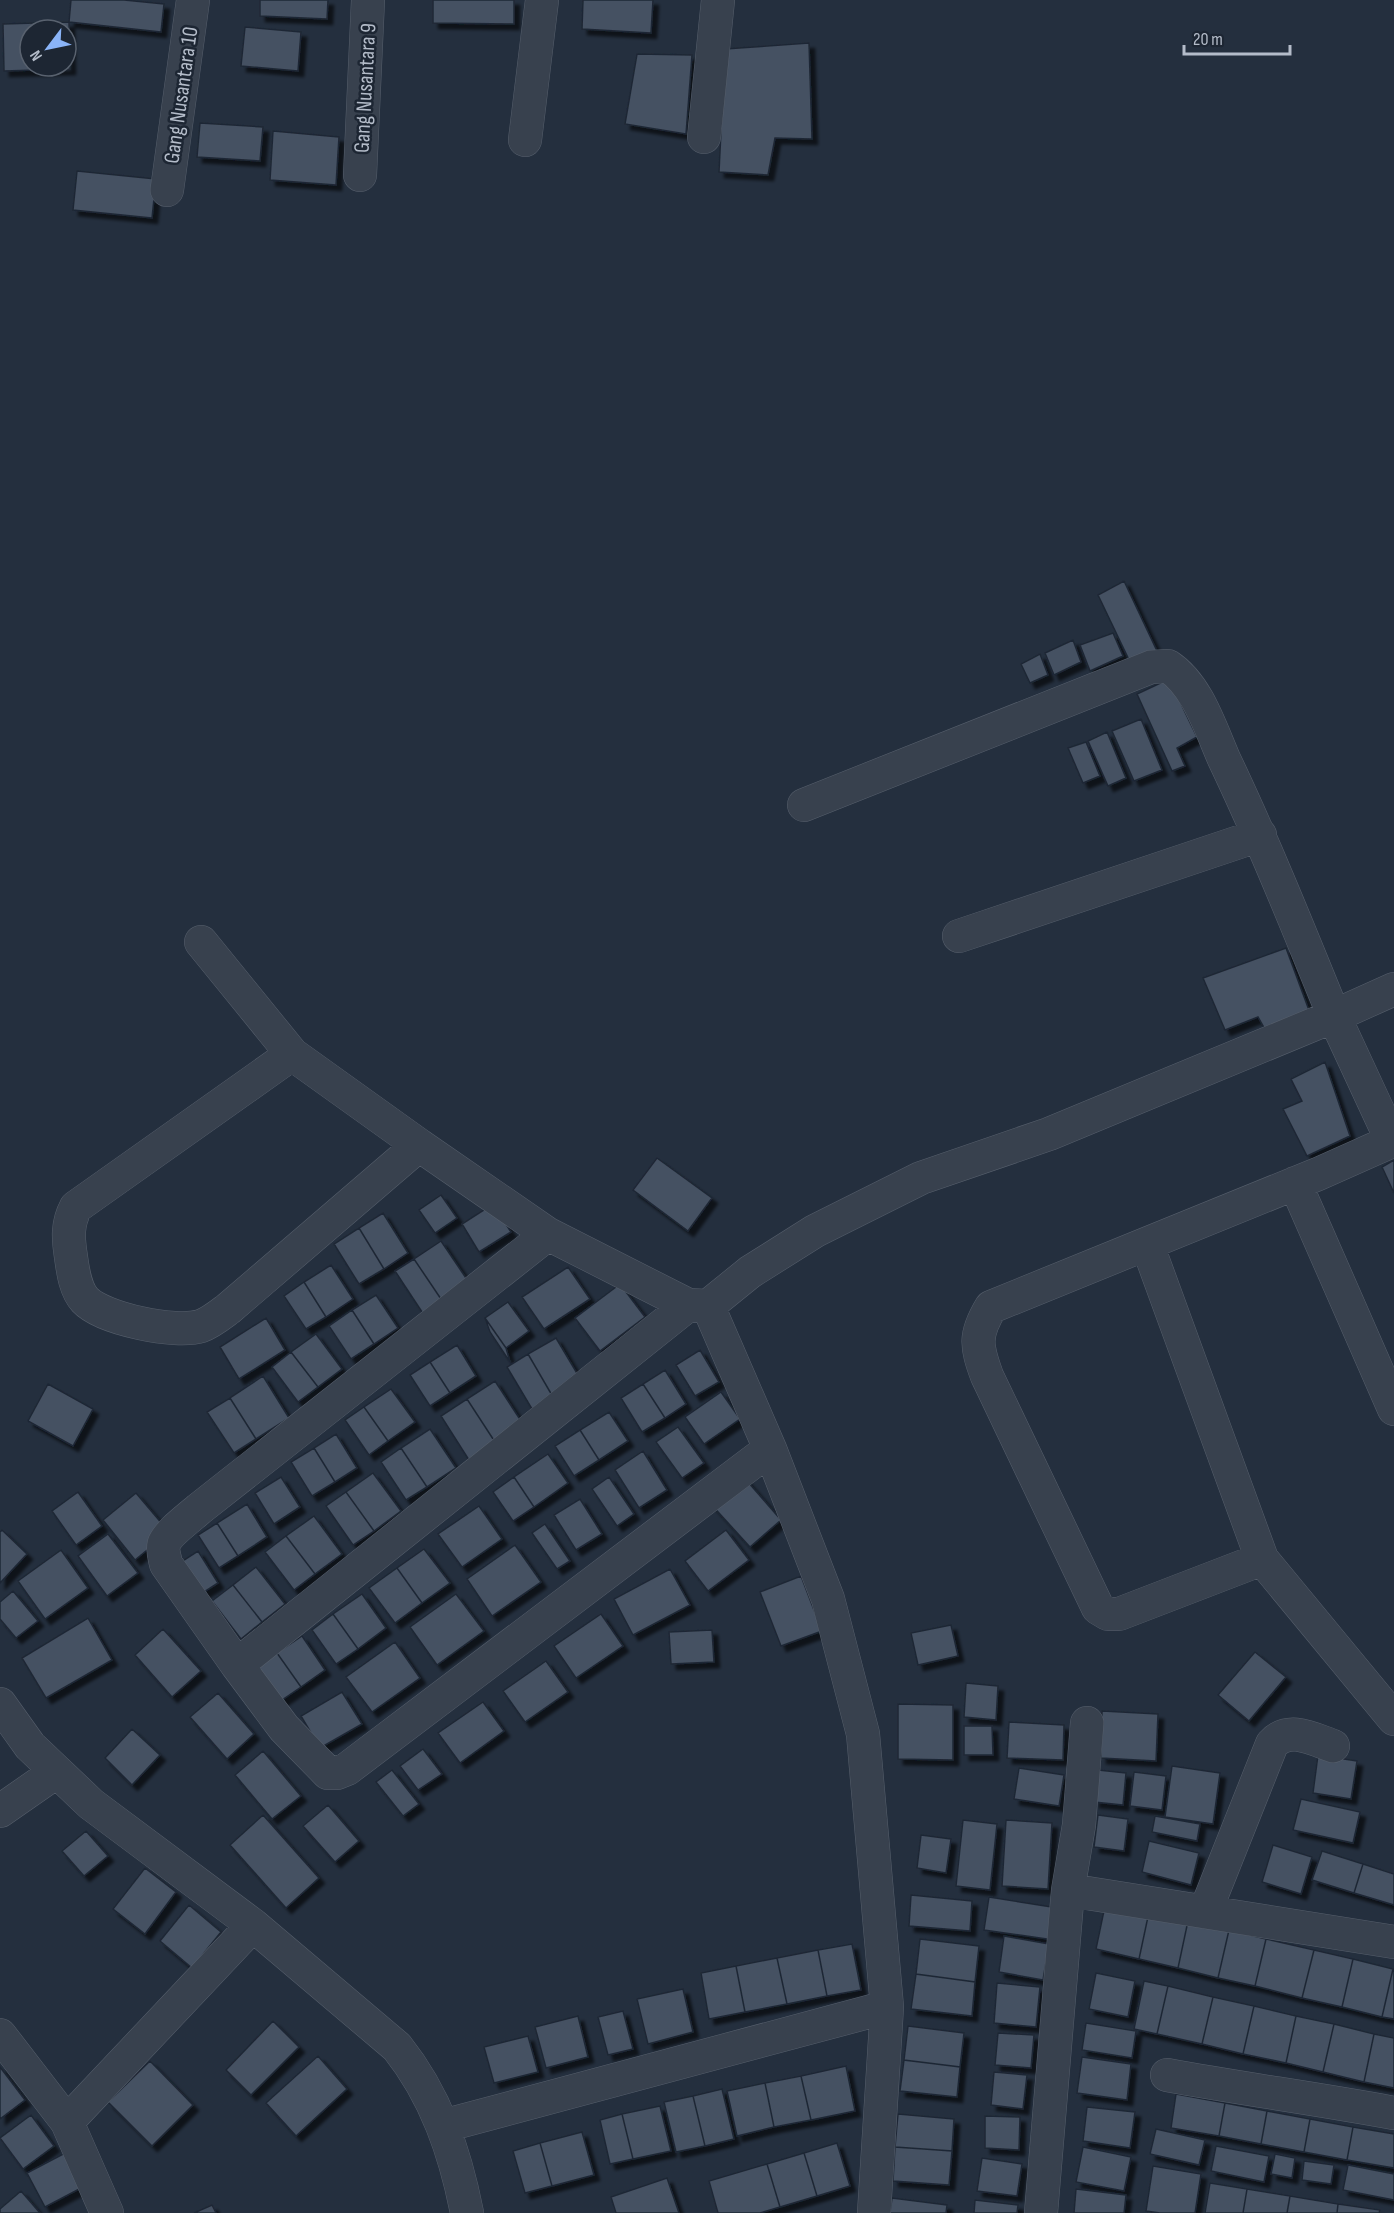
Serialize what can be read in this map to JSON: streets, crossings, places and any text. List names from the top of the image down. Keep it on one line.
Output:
{"streets":{"street":["Gang Nusantara 9","Gang Nusantara 10"]},"scale_bar":"20 m","north":"bottom left"}
